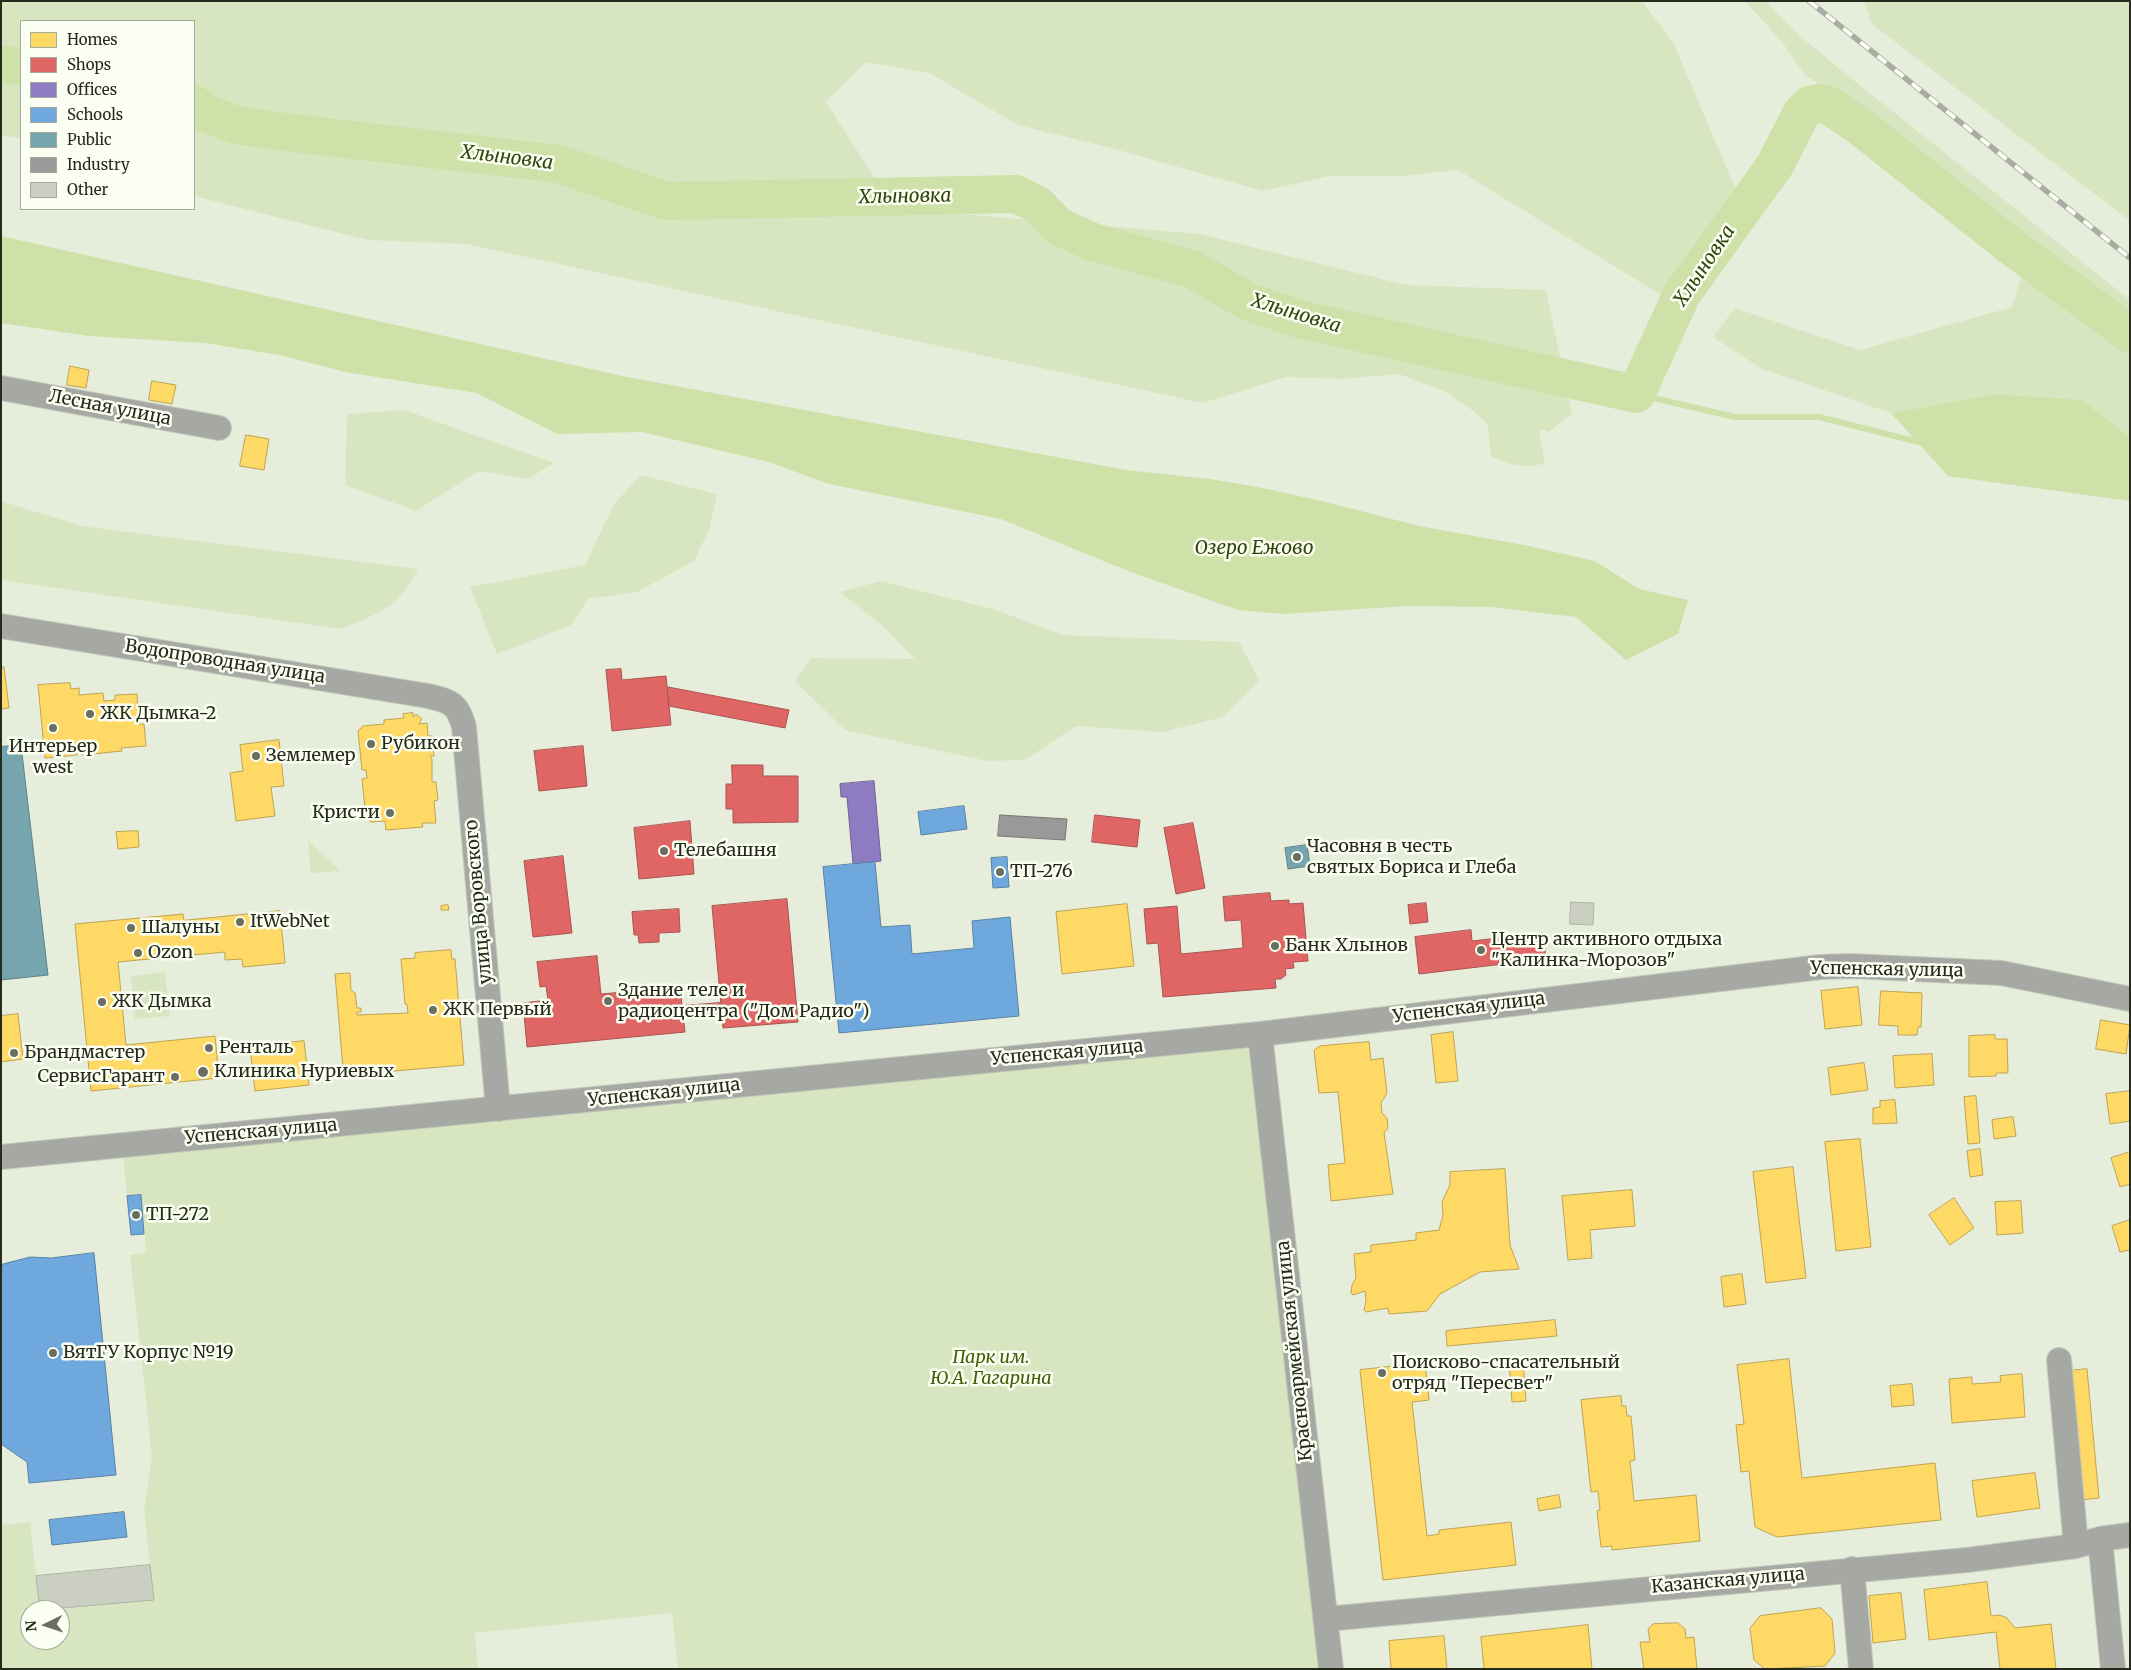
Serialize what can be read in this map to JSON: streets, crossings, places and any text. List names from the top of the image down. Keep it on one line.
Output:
{"streets":{"street":["Лесная улица","Водопроводная улица","улица Воровского","Успенская улица","Красноармейская улица","Казанская улица"]},"crossings":[["Водопроводная улица","улица Воровского"],["улица Воровского","Успенская улица"],["Успенская улица","Красноармейская улица"],["Красноармейская улица","Казанская улица"]],"water":["Хлыновка","Озеро Ежово"],"parks":["Парк им. Ю.А. Гагарина"],"places":["ЖК Дымка-2","Интерьер west","Рубикон","Землемер","Кристи","Телебашня","Часовня в честь святых Бориса и Глеба","ТП-276","ItWebNet","Шалуны","Банк Хлынов","Центр активного отдыха \"Калинка-Морозов\"","Ozon","Здание теле и радиоцентра (\"Дом Радио\")","ЖК Дымка","ЖК Первый","Ренталь","Брандмастер","Клиника Нуриевых","СервисГарант","ТП-272","ВятГУ Корпус №19","Поисково-спасательный отряд \"Пересвет\""],"legend":["Homes","Shops","Offices","Schools","Public","Industry","Other"],"north":"left"}
